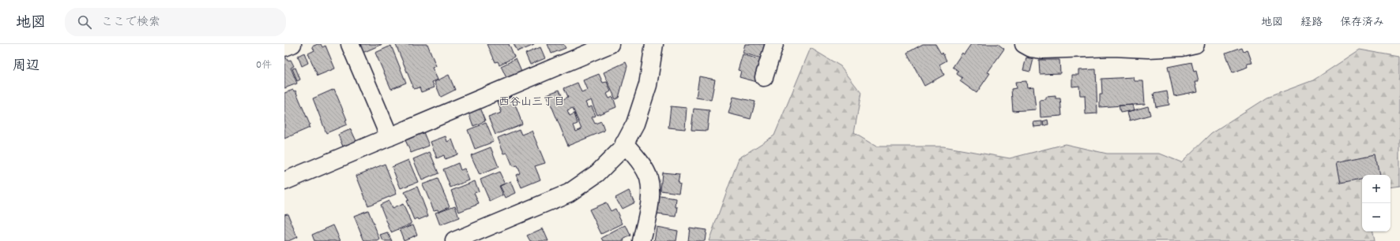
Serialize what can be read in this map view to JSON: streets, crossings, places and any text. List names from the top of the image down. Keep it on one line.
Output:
{"districts":["西谷山三丁目"],"page":{"header":"地図","search":"ここで検索","nav":["地図","経路","保存済み"],"heading":["周辺","0件"],"map_buttons":["+","−"]}}
